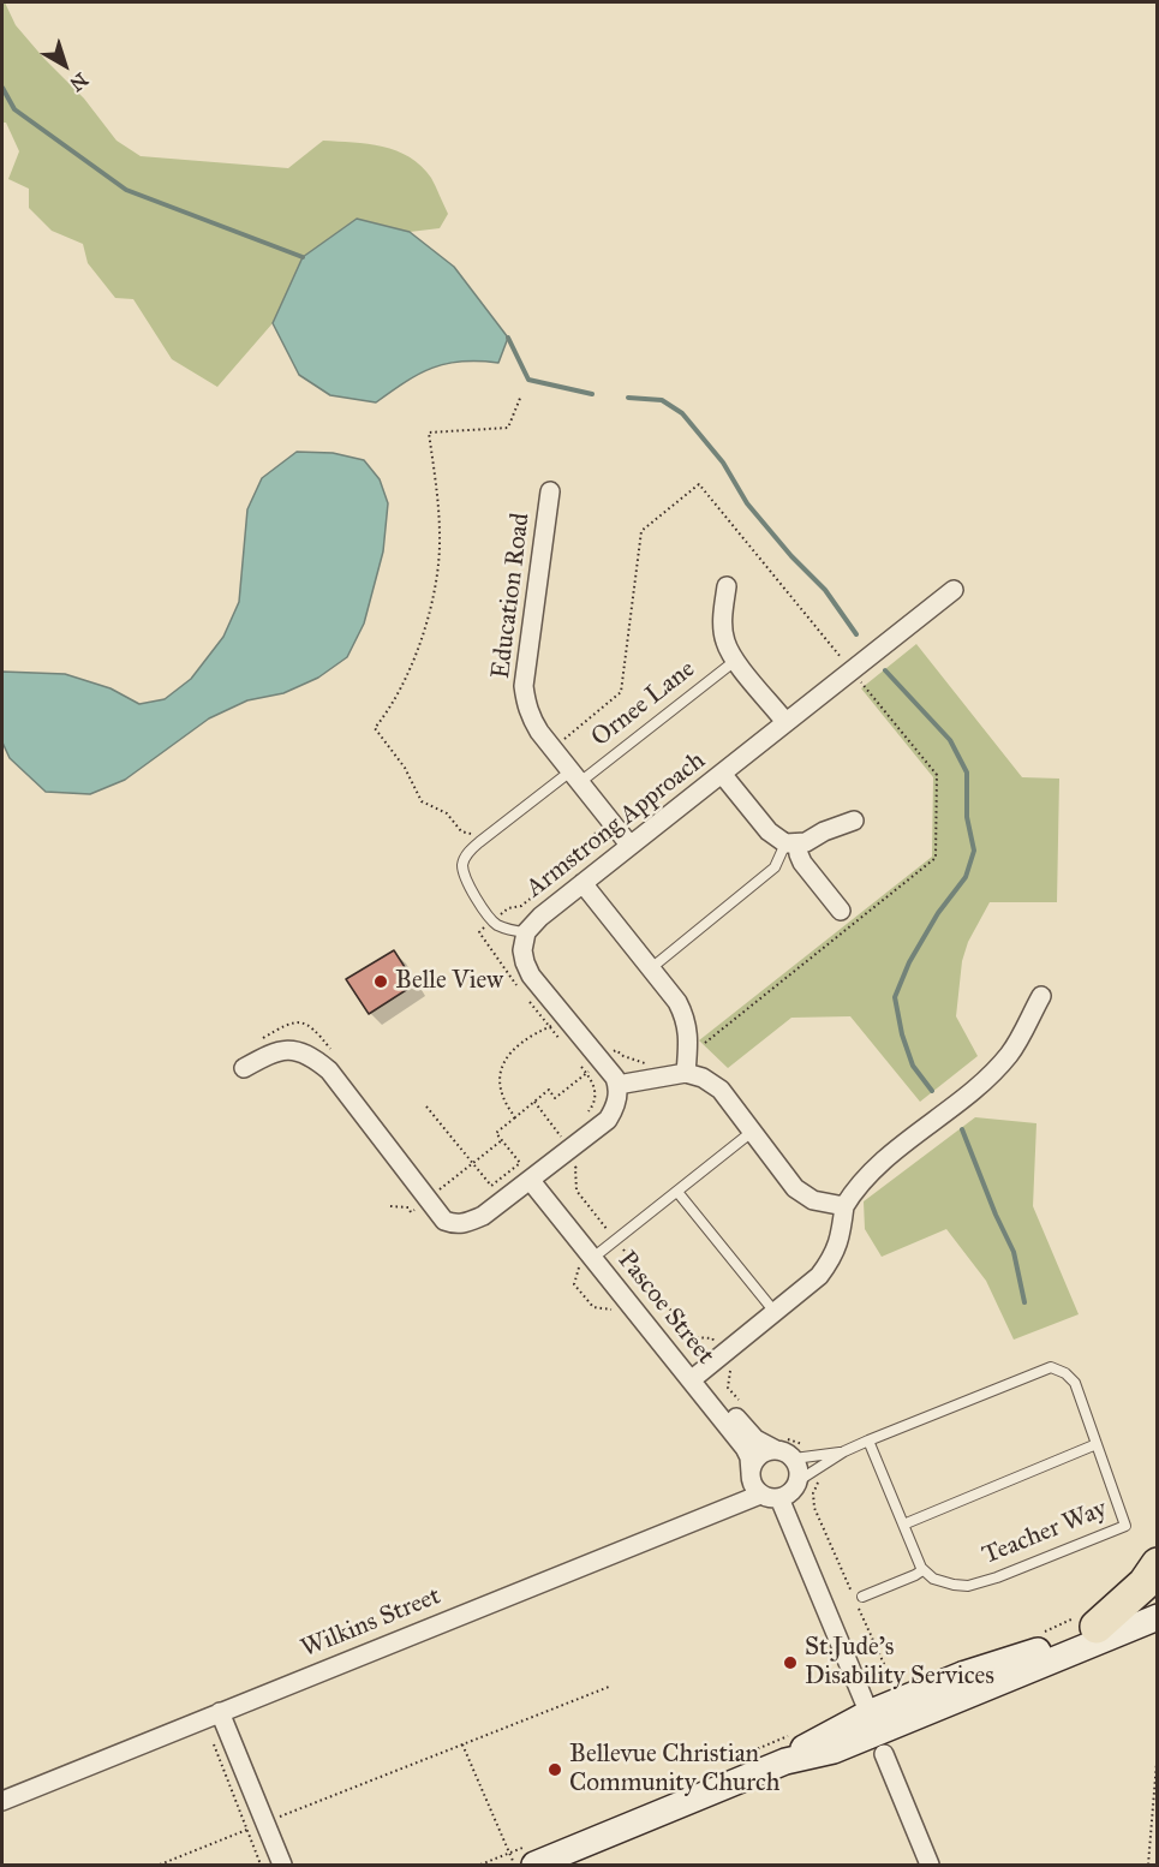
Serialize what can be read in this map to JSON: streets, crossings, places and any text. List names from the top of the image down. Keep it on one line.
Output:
{"streets":{"street":["Education Road","Armstrong Approach","Pascoe Street","Wilkins Street"],"lane":["Ornee Lane","Teacher Way"]},"crossings":[["Education Road","Ornee Lane"],["Education Road","Armstrong Approach"],["Pascoe Street","Teacher Way"],["Pascoe Street","Wilkins Street"],["Teacher Way","Wilkins Street"]],"places":["Belle View","St.Jude's Disability Services","Bellevue Christian Community Church"],"north":"bottom right"}
